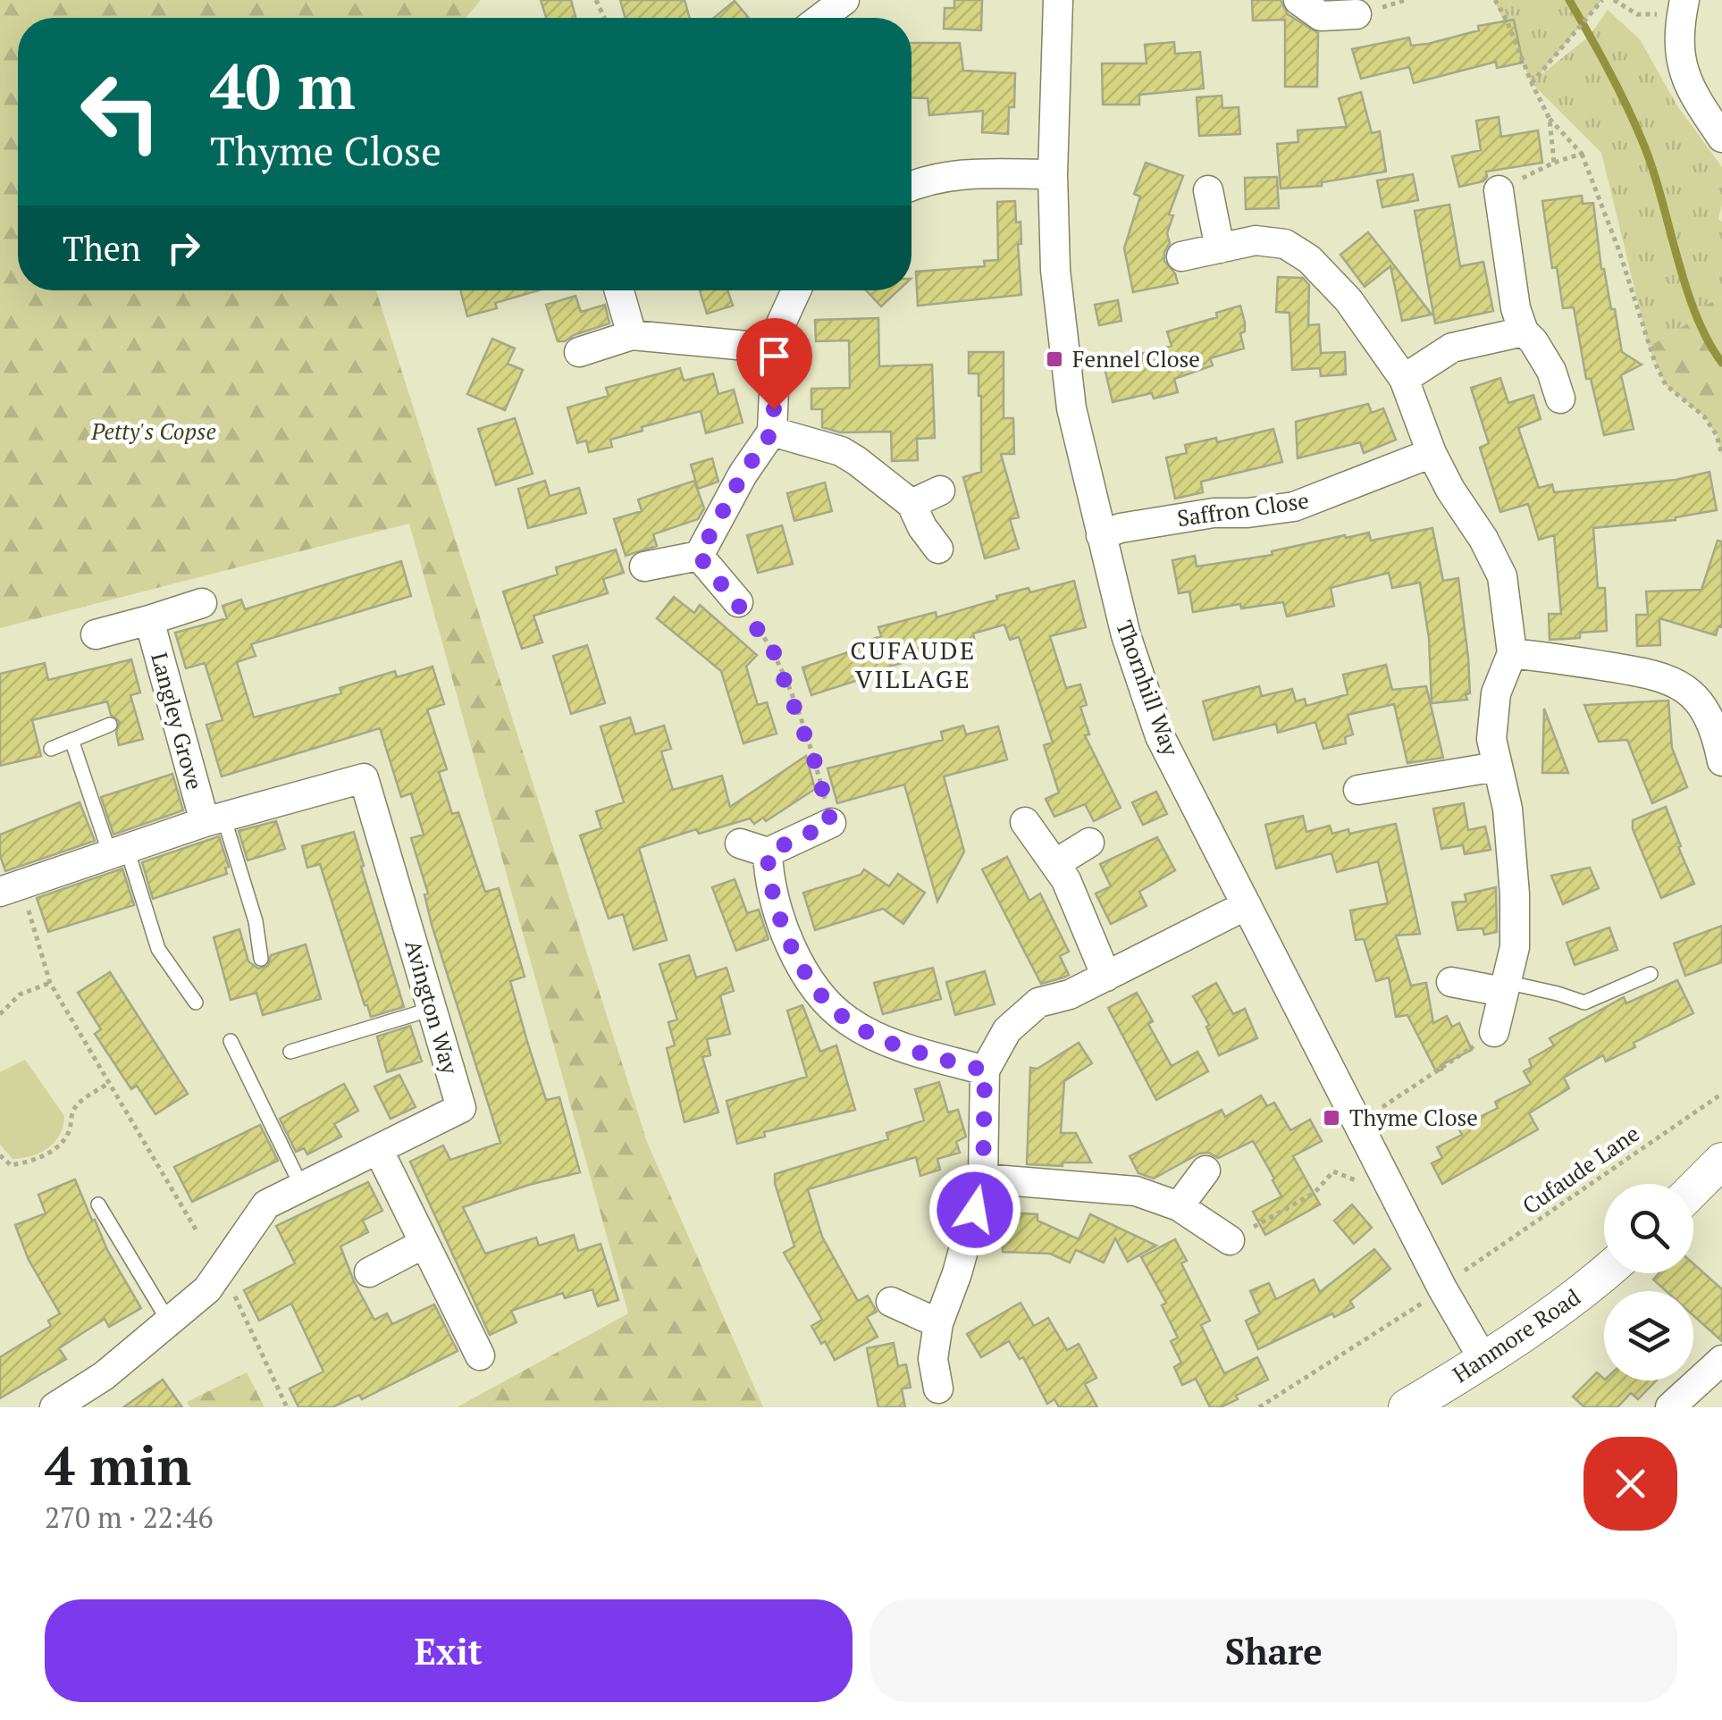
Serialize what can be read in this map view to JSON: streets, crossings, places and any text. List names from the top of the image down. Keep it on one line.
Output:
{"streets":{"street":["Saffron Close","Thornhill Way","Langley Grove","Avington Way","Hanmore Road"],"path":["Cufaude Lane"]},"crossings":[["Saffron Close","Thornhill Way"],["Thornhill Way","Hanmore Road"],["Langley Grove","Avington Way"]],"districts":["CUFAUDE VILLAGE"],"parks":["Petty's Copse"],"places":{"transit":["Fennel Close","Thyme Close"]},"page":{"turn":["40 m","Thyme Close"],"then":"Then","heading":["4 min","270 m · 22:46"],"buttons":["Exit","Share"]}}
